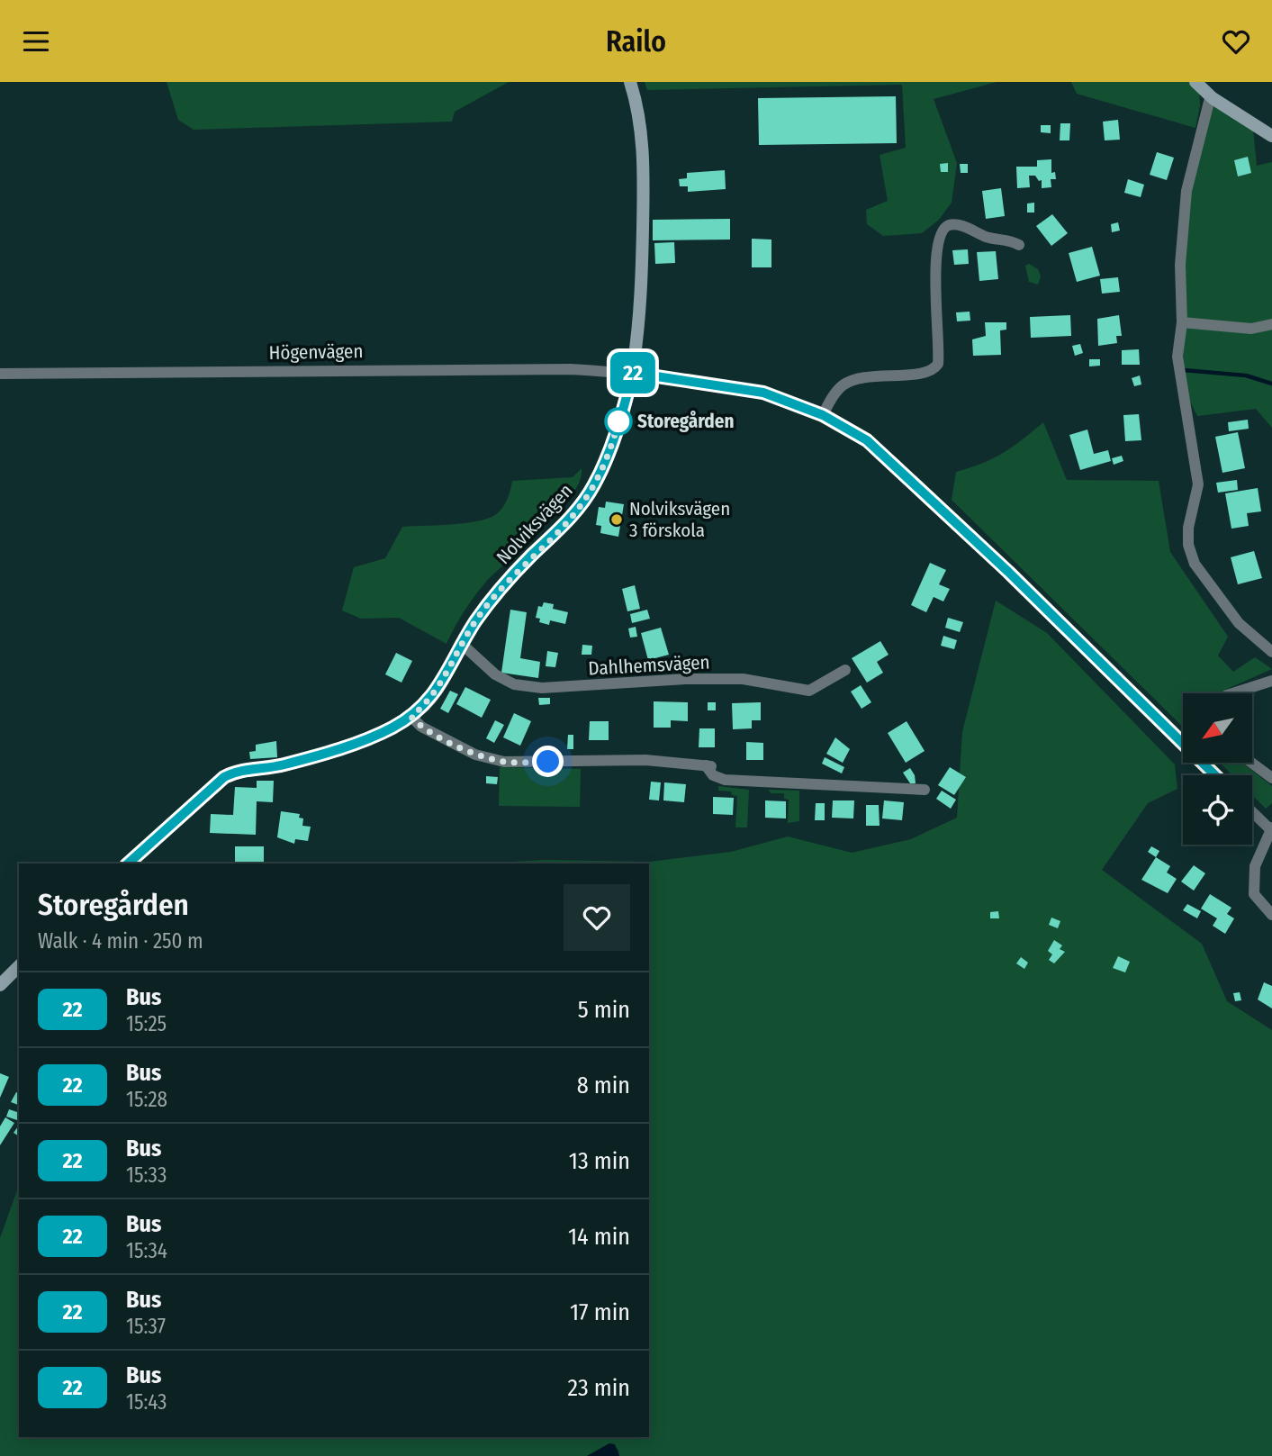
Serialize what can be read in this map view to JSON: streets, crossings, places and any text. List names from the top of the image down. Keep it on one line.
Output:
{"streets":{"street":["Högenvägen","Nolviksvägen","Dahlhemsvägen"]},"crossings":[["Högenvägen","Nolviksvägen"],["Nolviksvägen","Dahlhemsvägen"]],"places":["Storegården","Nolviksvägen 3 förskola"],"lines":["bus line 22"],"north":"bottom left","page":{"header":"Railo","on_map":"22","heading":["Storegården","Walk · 4 min · 250 m"],"list":[{"mark":"22","name":"Bus","note":"15:25","value":"5 min"},{"mark":"22","name":"Bus","note":"15:28","value":"8 min"},{"mark":"22","name":"Bus","note":"15:33","value":"13 min"},{"mark":"22","name":"Bus","note":"15:34","value":"14 min"},{"mark":"22","name":"Bus","note":"15:37","value":"17 min"},{"mark":"22","name":"Bus","note":"15:43","value":"23 min"}]}}
